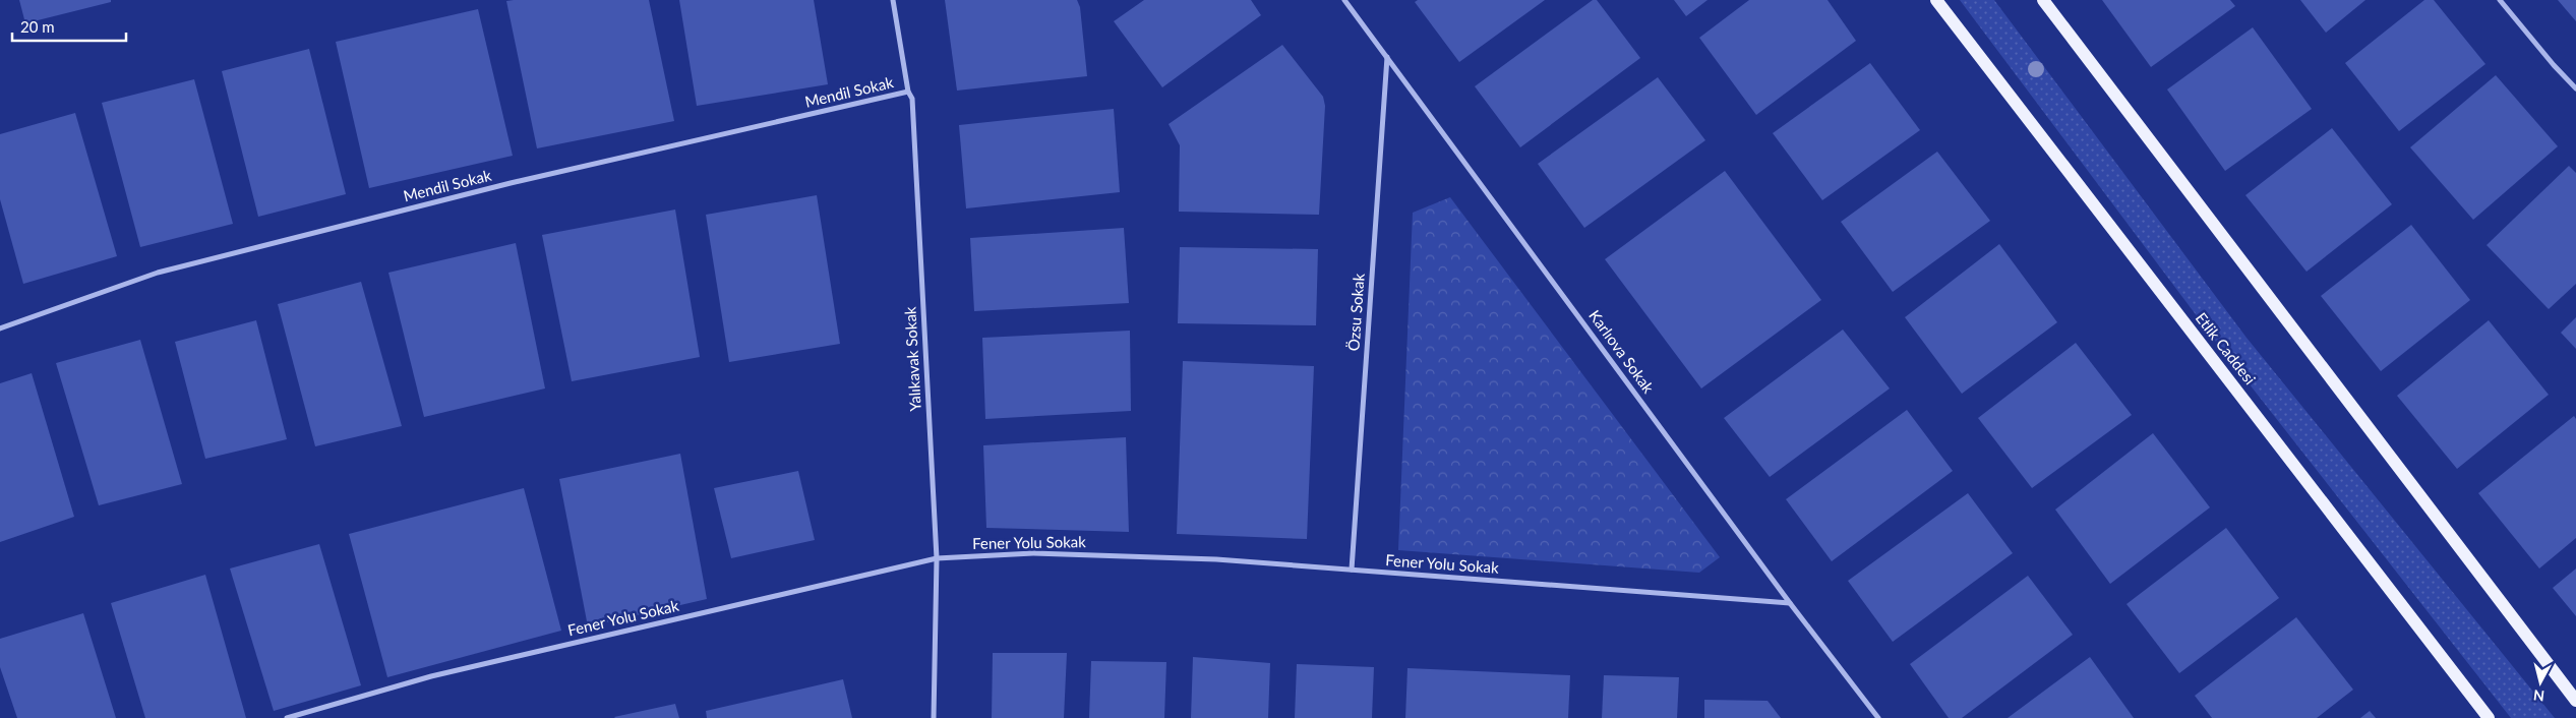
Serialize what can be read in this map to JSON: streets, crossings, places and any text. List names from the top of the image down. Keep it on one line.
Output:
{"streets":{"main road":["Etlik Caddesi"],"street":["Mendil Sokak","Özsu Sokak","Karlıova Sokak","Yalıkavak Sokak","Fener Yolu Sokak"]},"crossings":[["Mendil Sokak","Yalıkavak Sokak"],["Özsu Sokak","Karlıova Sokak"],["Özsu Sokak","Fener Yolu Sokak"],["Karlıova Sokak","Fener Yolu Sokak"],["Yalıkavak Sokak","Fener Yolu Sokak"]],"scale_bar":"20 m","north":"bottom"}
